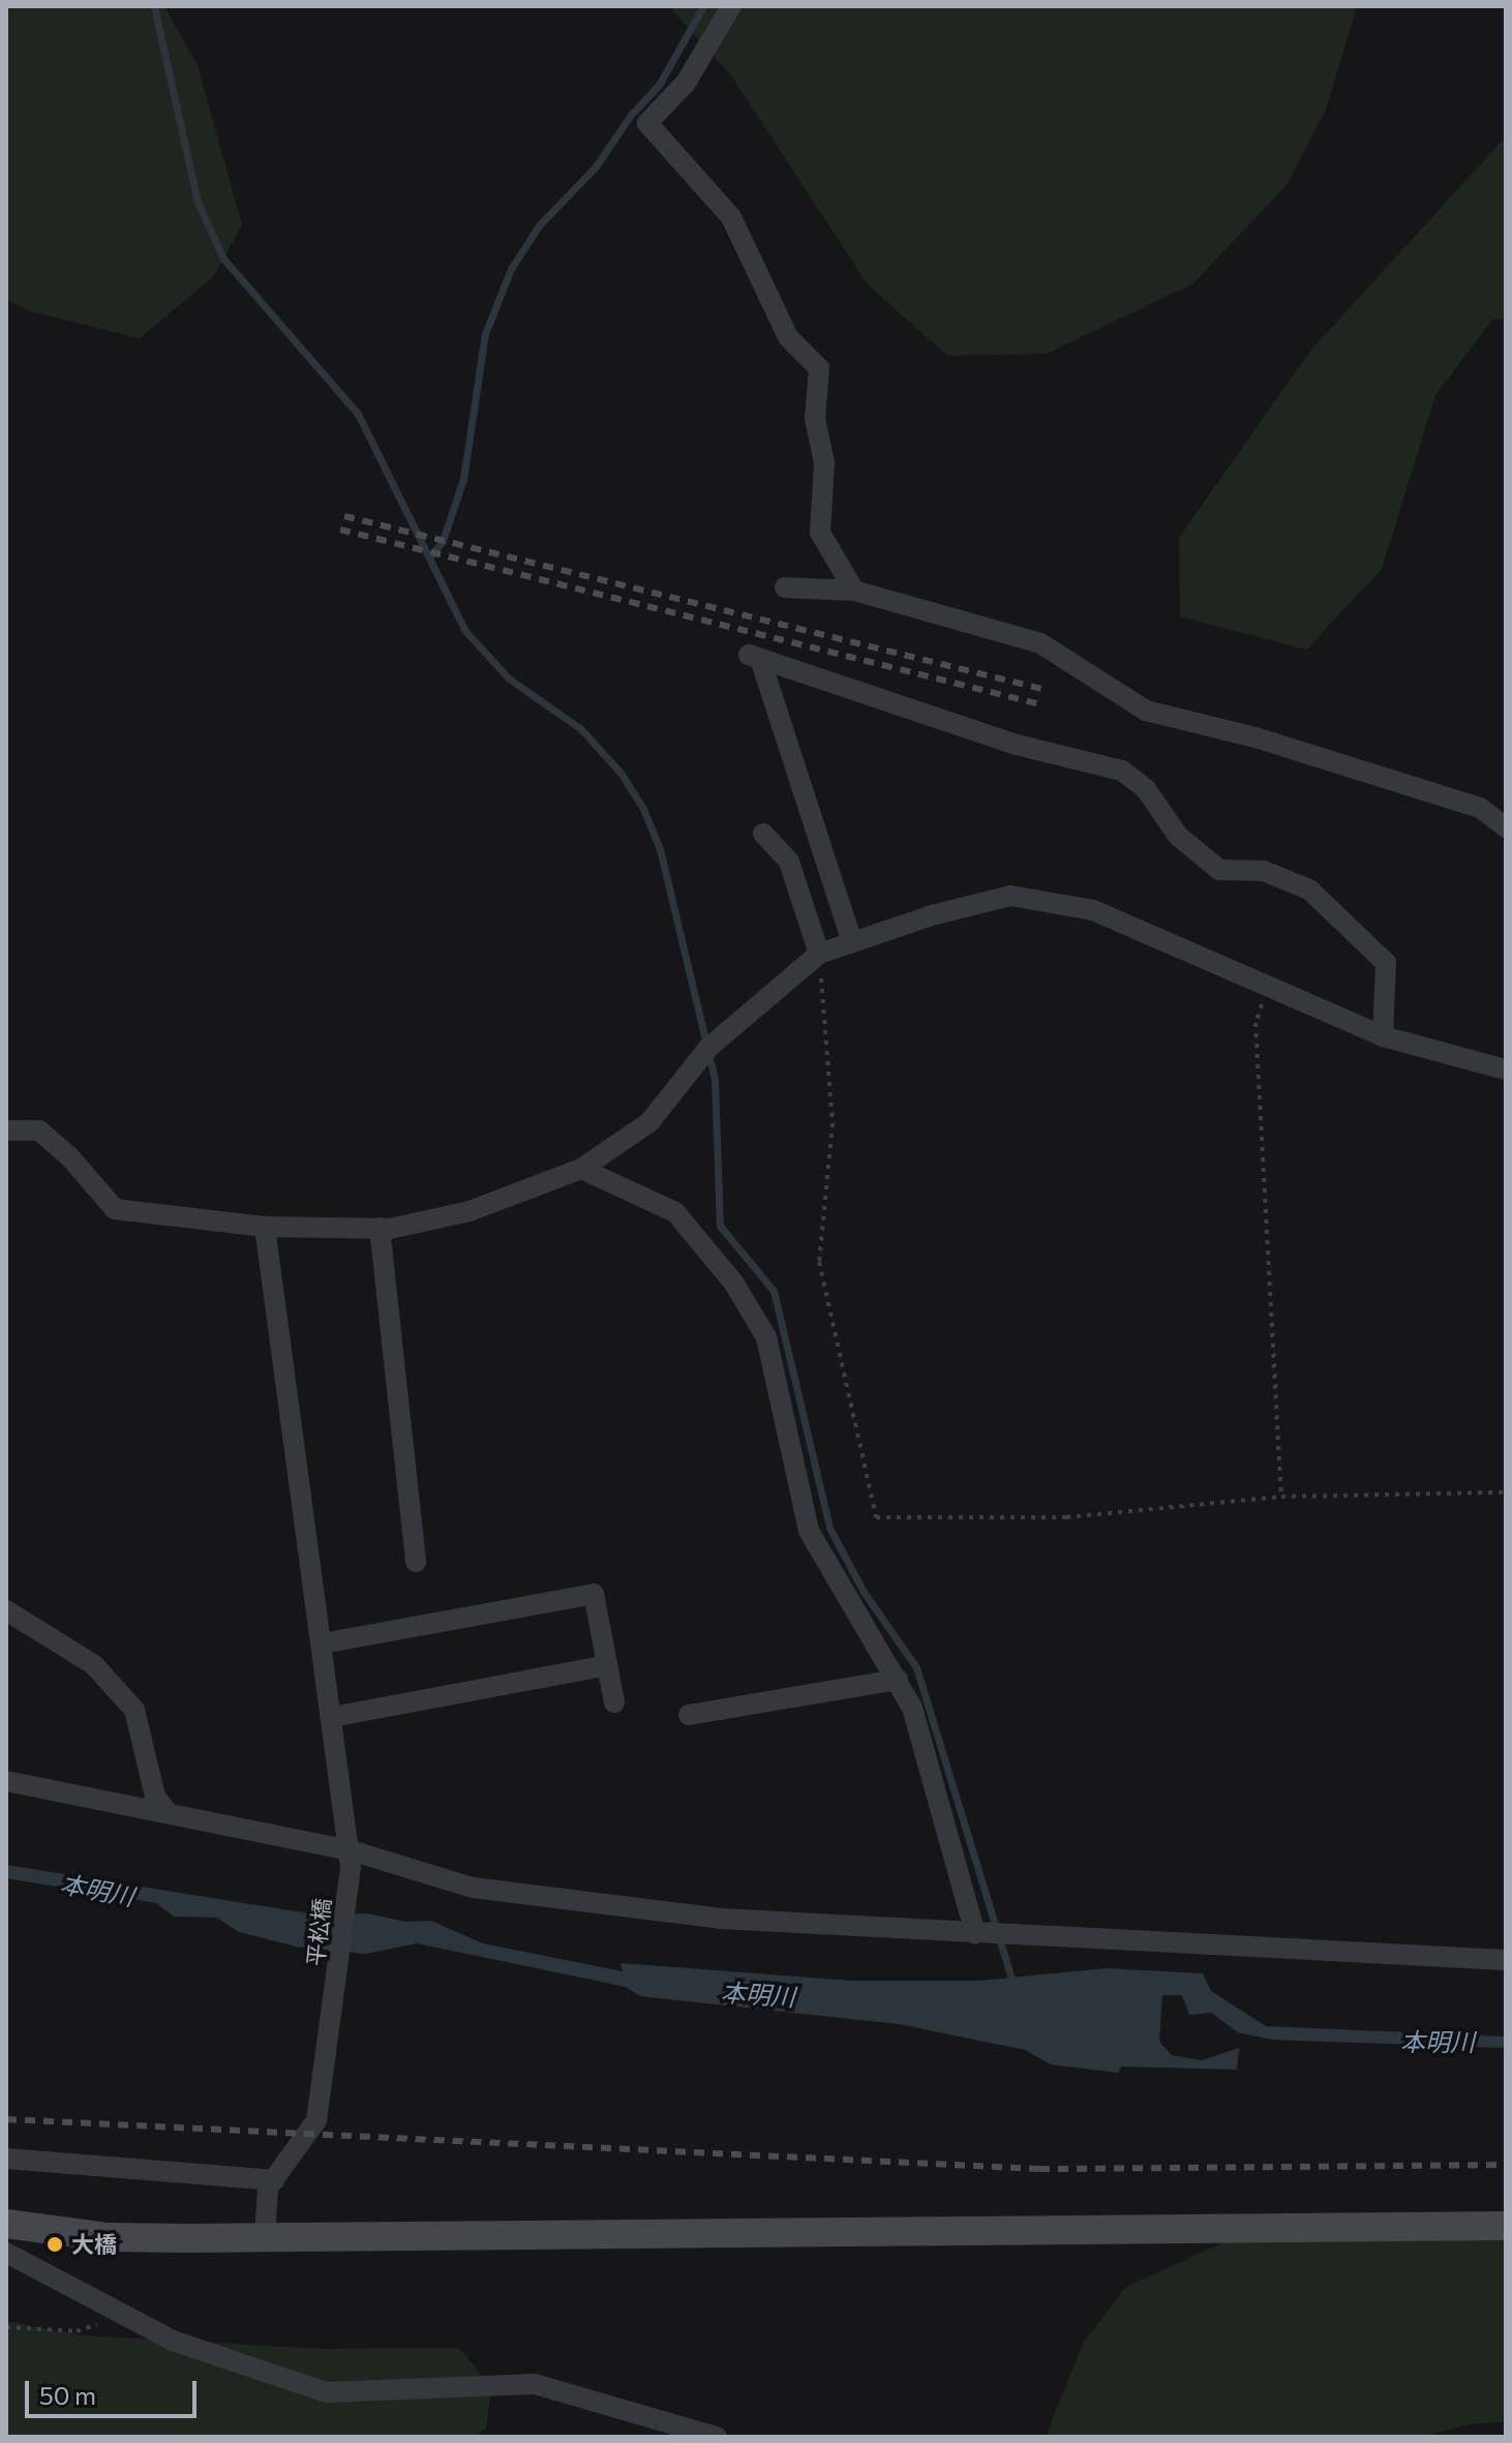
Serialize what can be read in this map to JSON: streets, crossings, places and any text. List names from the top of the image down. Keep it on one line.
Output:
{"streets":{"street":["平松橋"]},"water":["本明川"],"places":["大橋"],"scale_bar":"50 m"}
